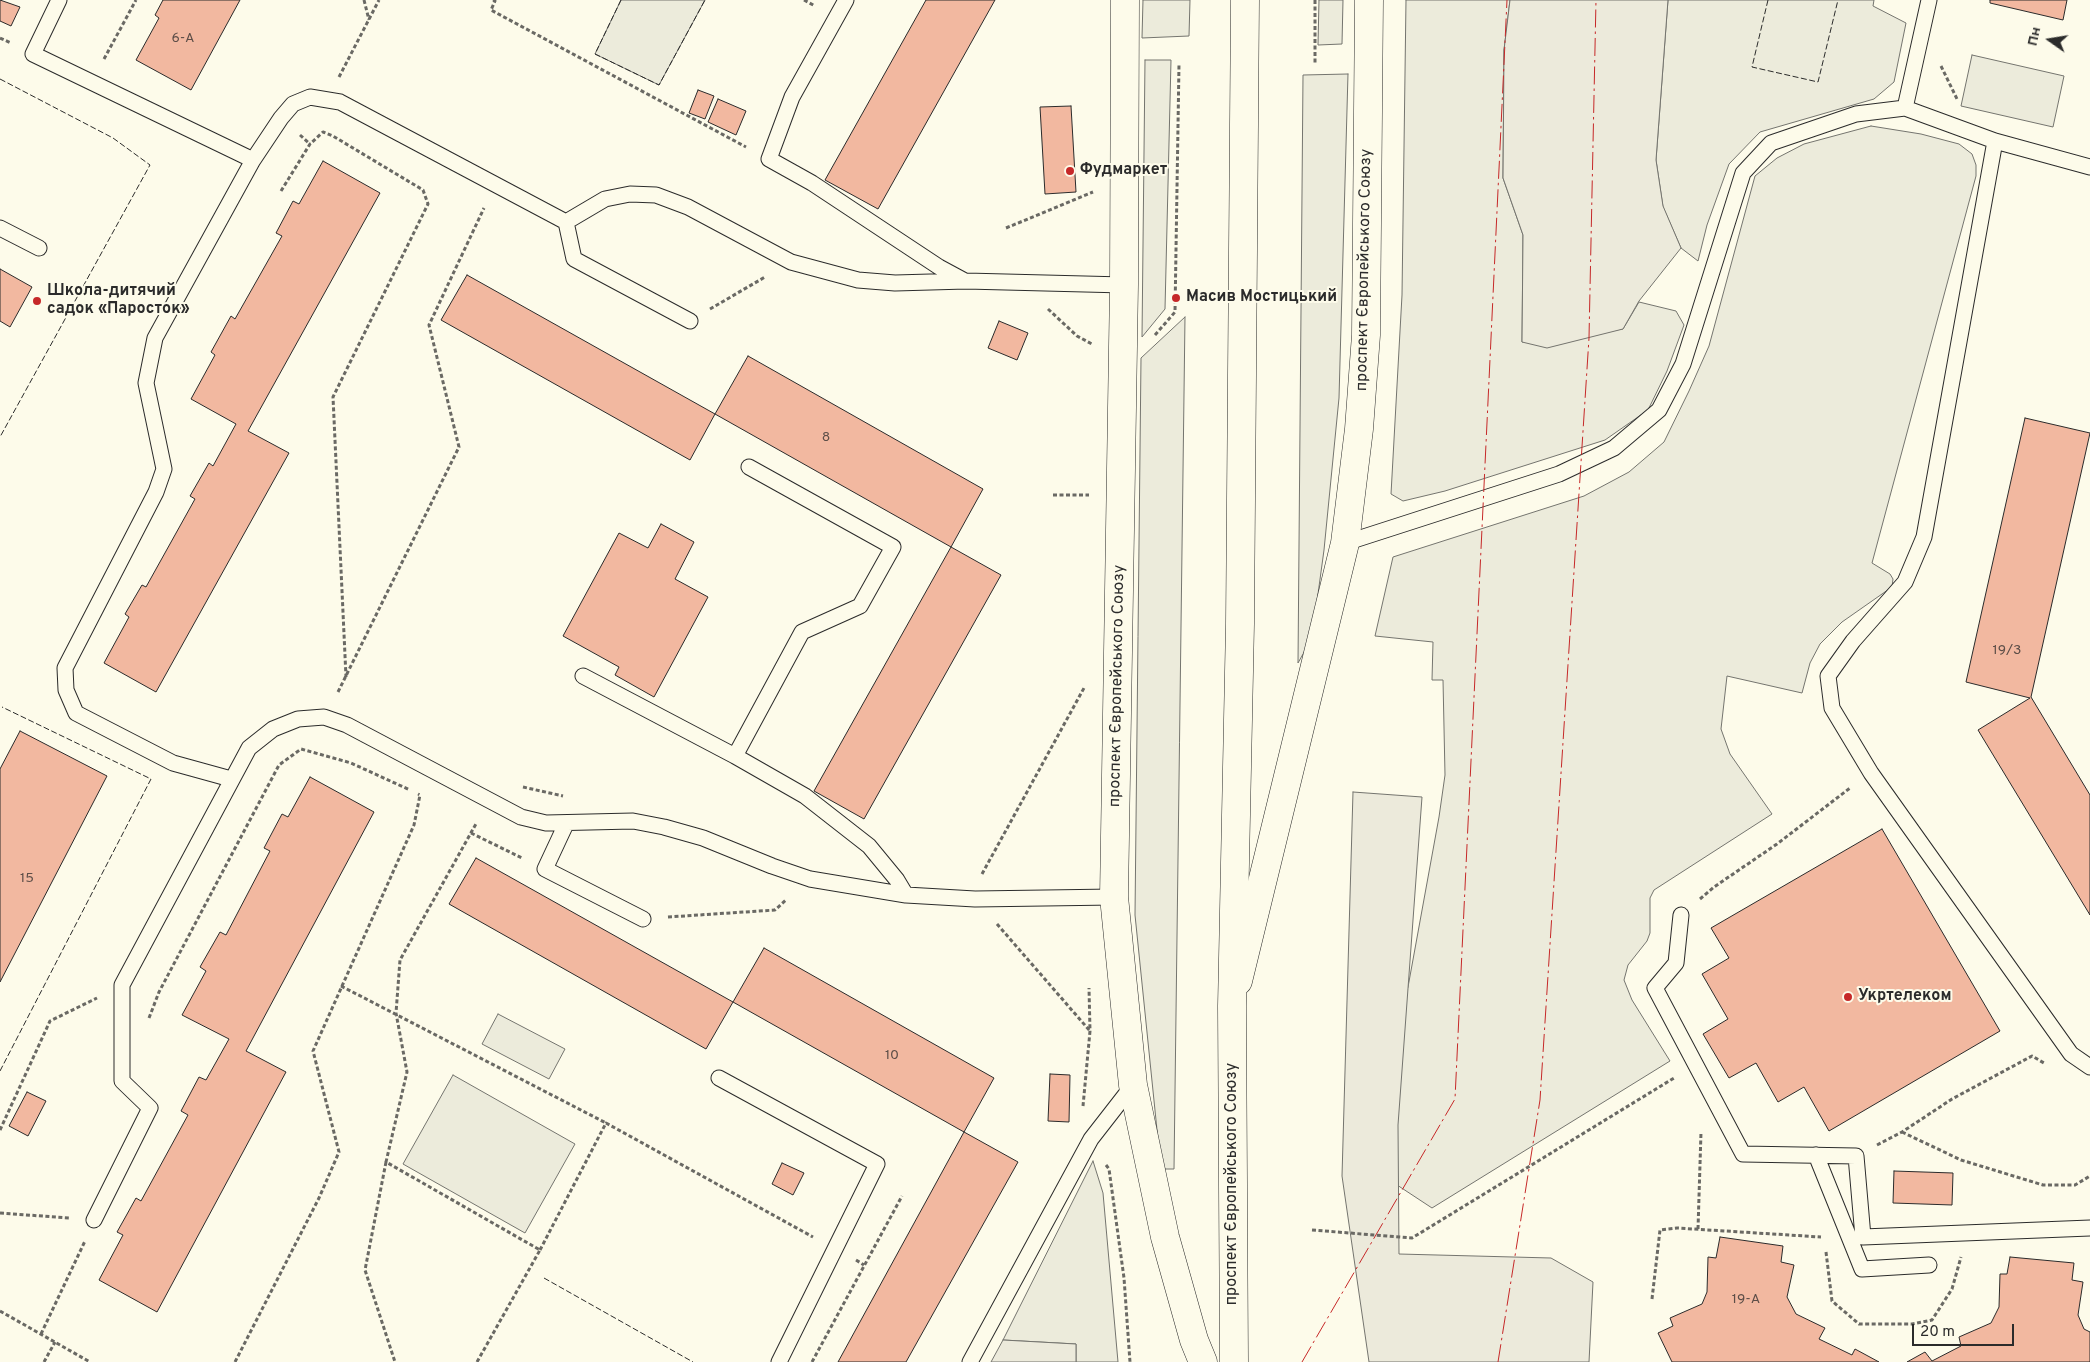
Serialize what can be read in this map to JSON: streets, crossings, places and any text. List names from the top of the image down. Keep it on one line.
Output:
{"streets":{"street":["проспект Європейського Союзу"]},"places":["Фудмаркет","Масив Мостицький","Школа-дитячий садок «Паросток»","Укртелеком"],"house_numbers":["6-А","8","19/3","15","10","19-А"],"scale_bar":"20 m","north":"left"}
